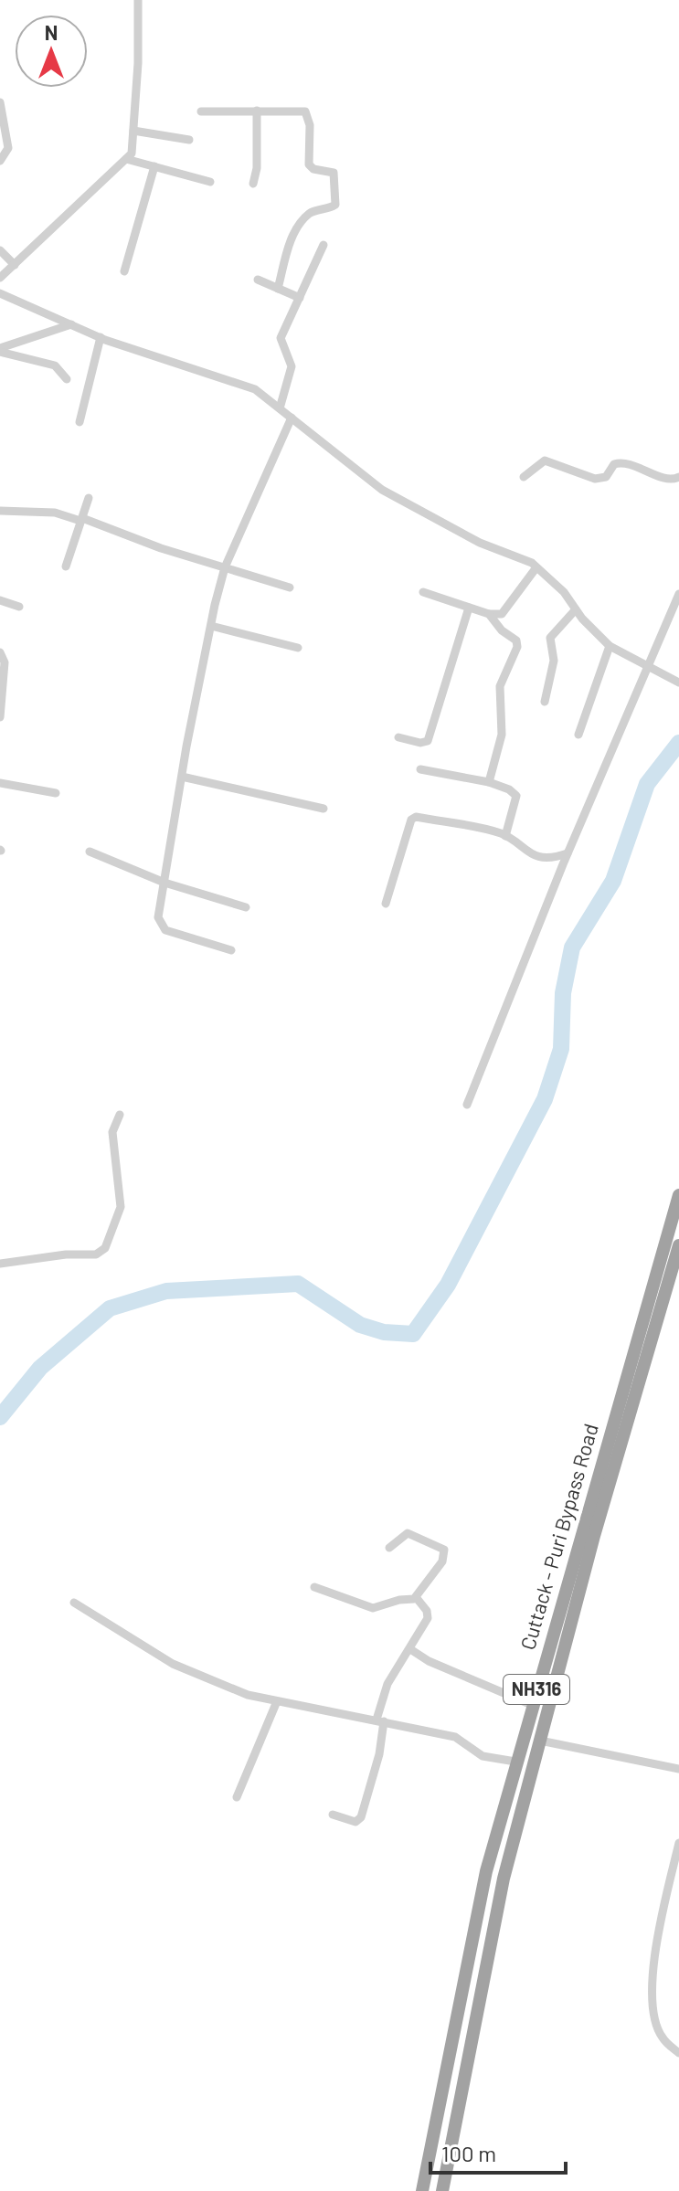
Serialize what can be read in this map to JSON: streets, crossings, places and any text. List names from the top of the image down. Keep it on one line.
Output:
{"streets":{"highway":["Cuttack - Puri Bypass Road","NH316"]},"scale_bar":"100 m","north":"top"}
